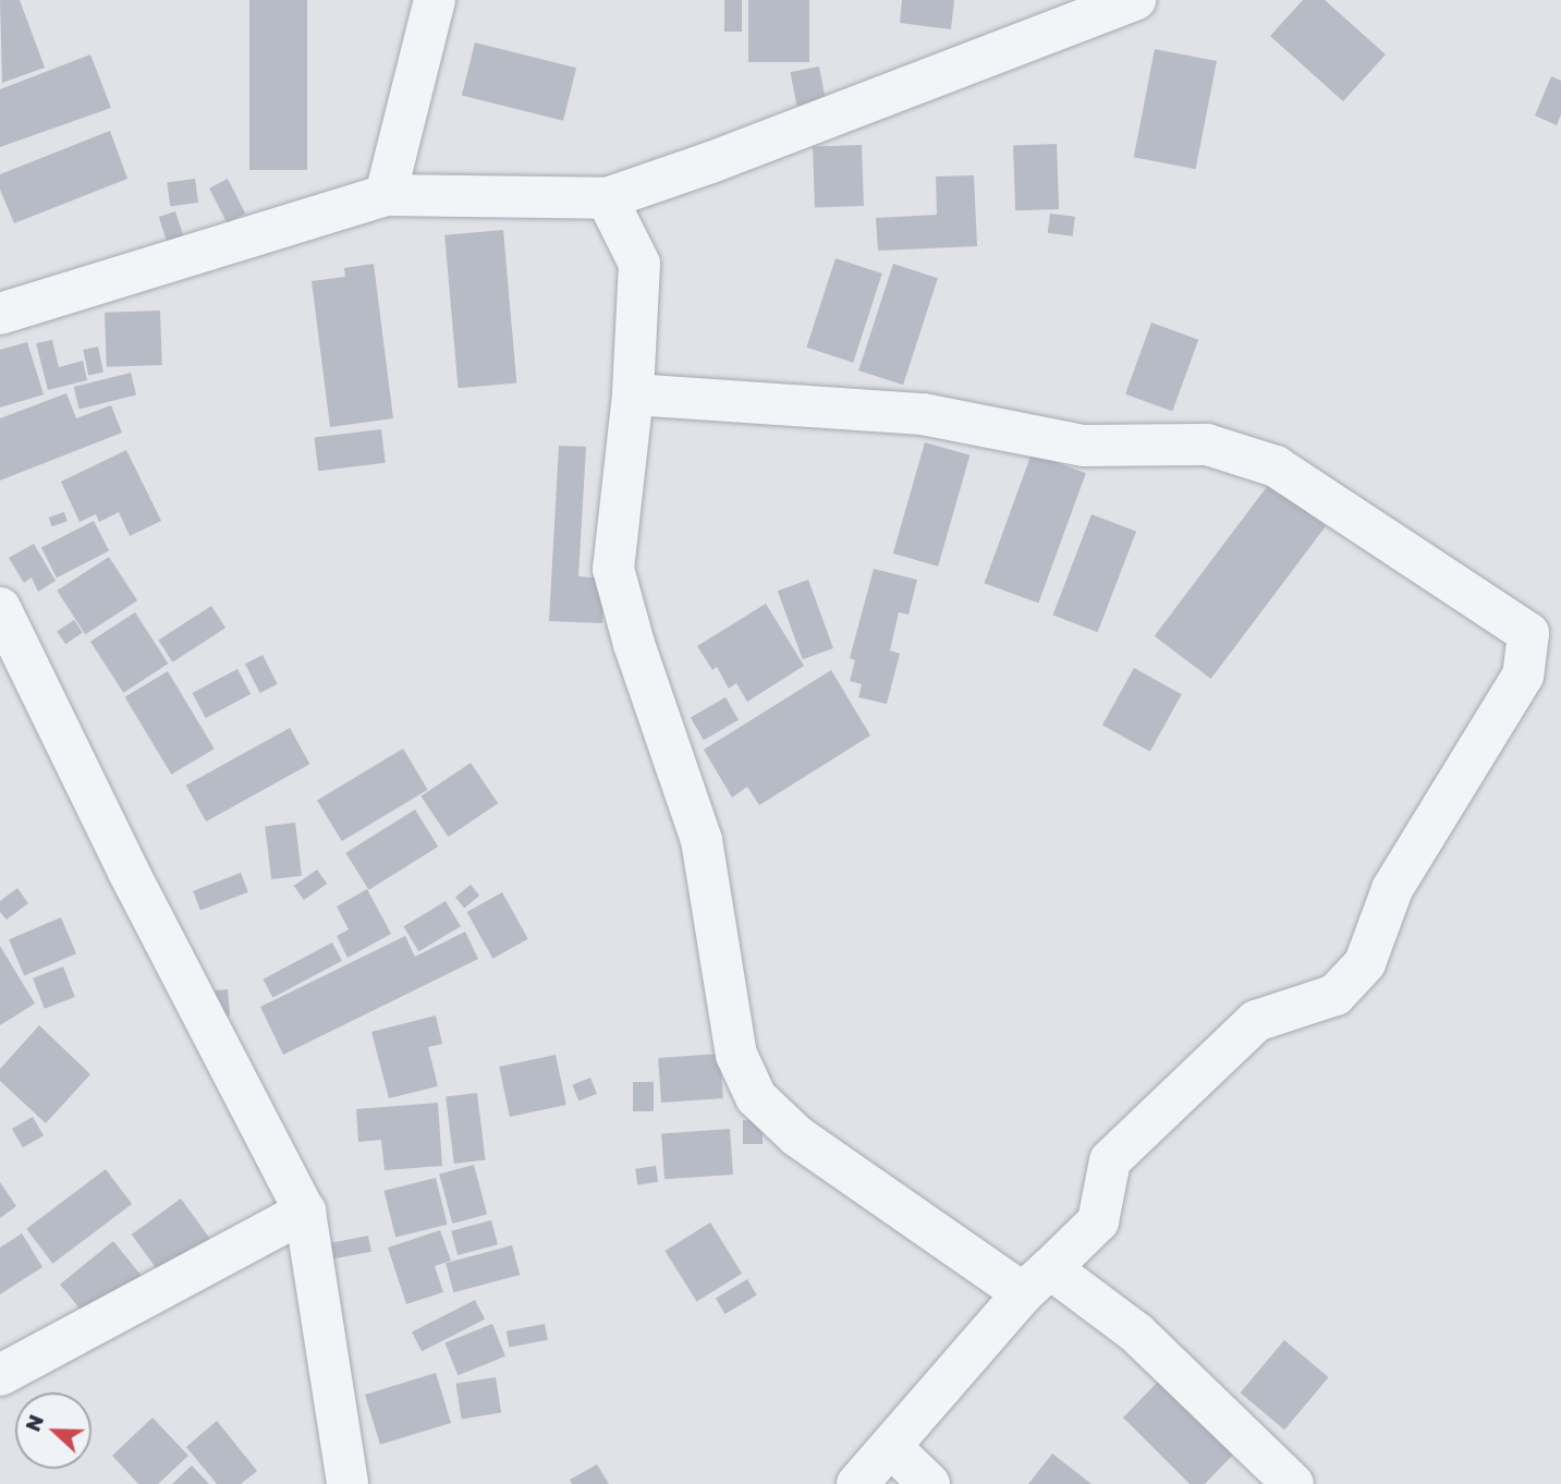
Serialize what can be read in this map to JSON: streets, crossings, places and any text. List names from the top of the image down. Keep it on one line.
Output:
{"north":"left"}
